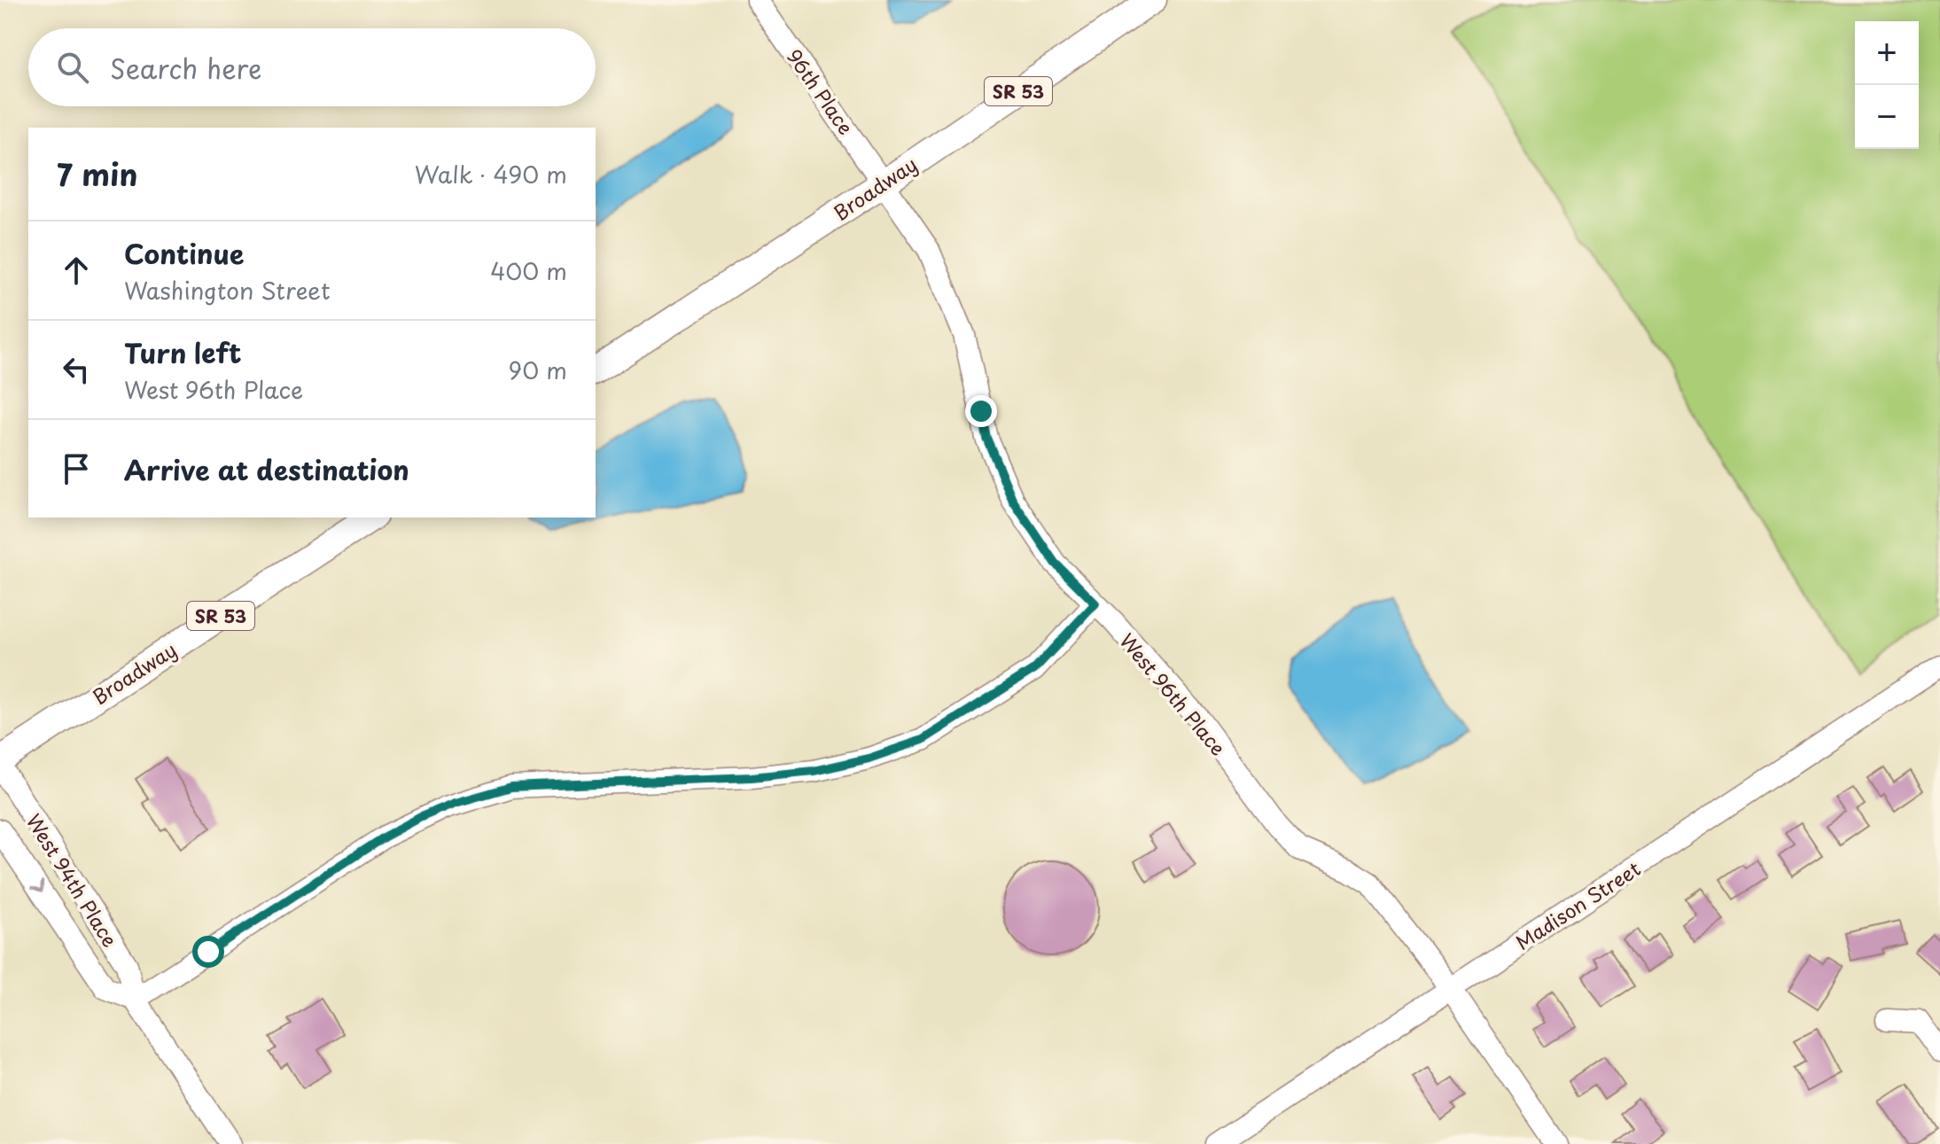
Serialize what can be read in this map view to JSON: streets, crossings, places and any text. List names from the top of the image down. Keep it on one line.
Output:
{"streets":{"main road":["SR 53","Broadway"],"street":["96th Place","West 96th Place","West 94th Place","Madison Street"]},"crossings":[["96th Place","Broadway"],["96th Place","West 96th Place"],["Broadway","West 96th Place"],["Broadway","West 94th Place"],["West 96th Place","Madison Street"]],"page":{"map_buttons":["+","−"],"search":"Search here","heading":["7 min","Walk · 490 m"],"list":[["Continue","Washington Street","400 m"],["Turn left","West 96th Place","90 m"],"Arrive at destination"]}}
